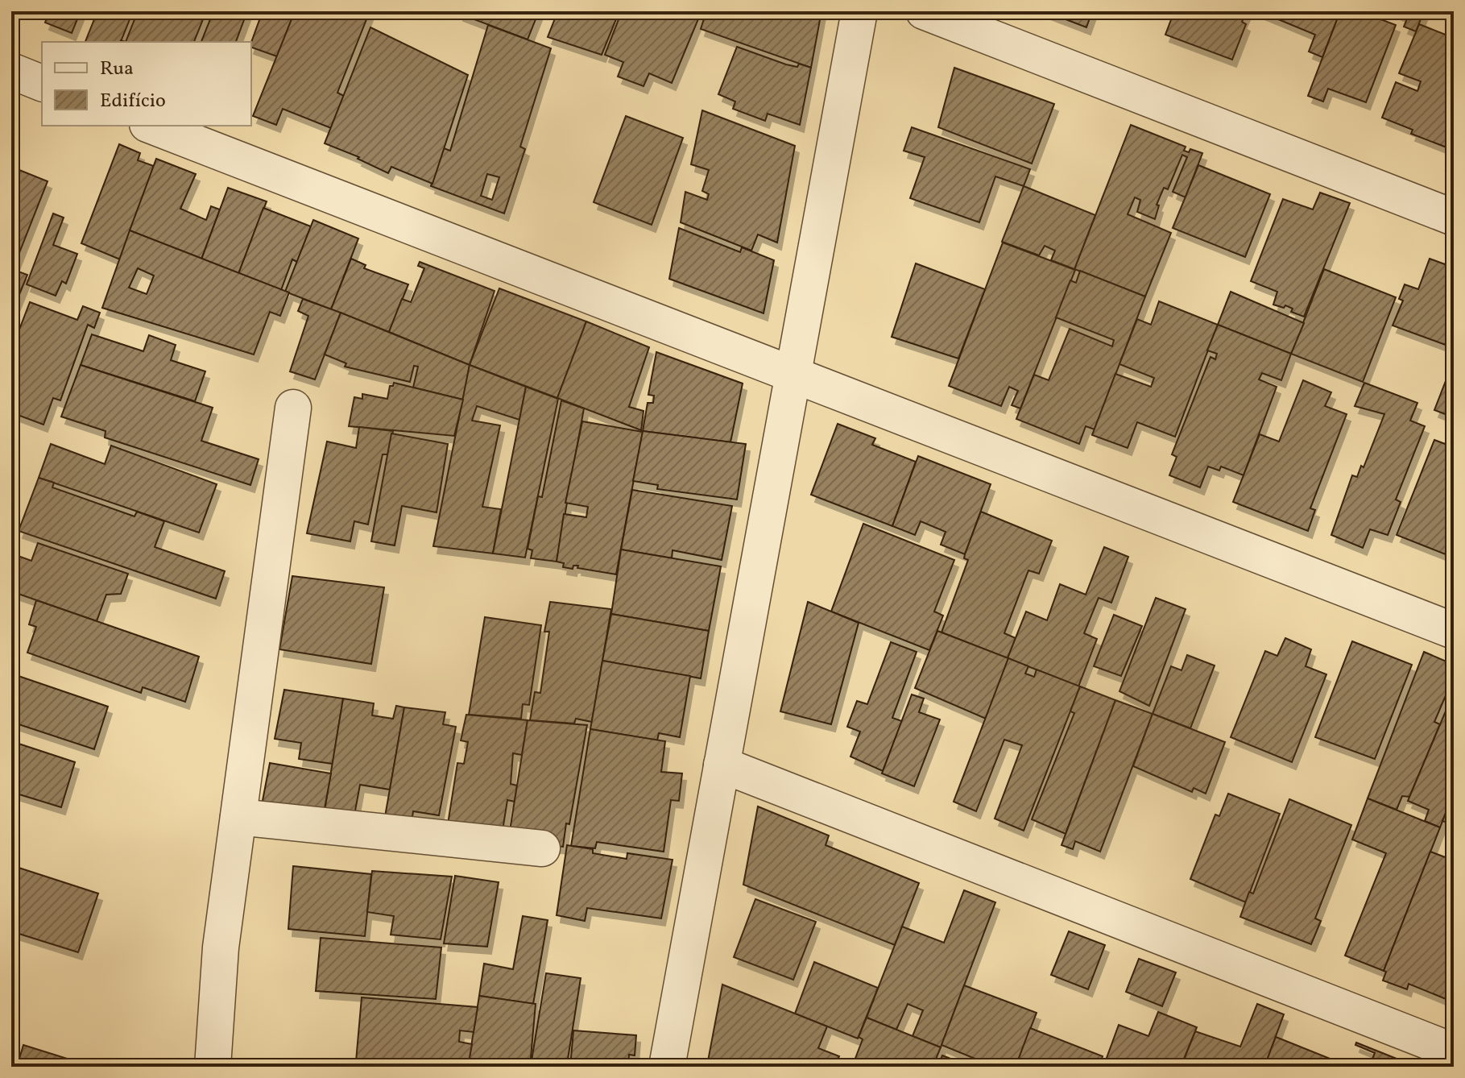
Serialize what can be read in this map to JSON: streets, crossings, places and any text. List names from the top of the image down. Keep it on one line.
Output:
{"legend":["Rua","Edifício"]}
